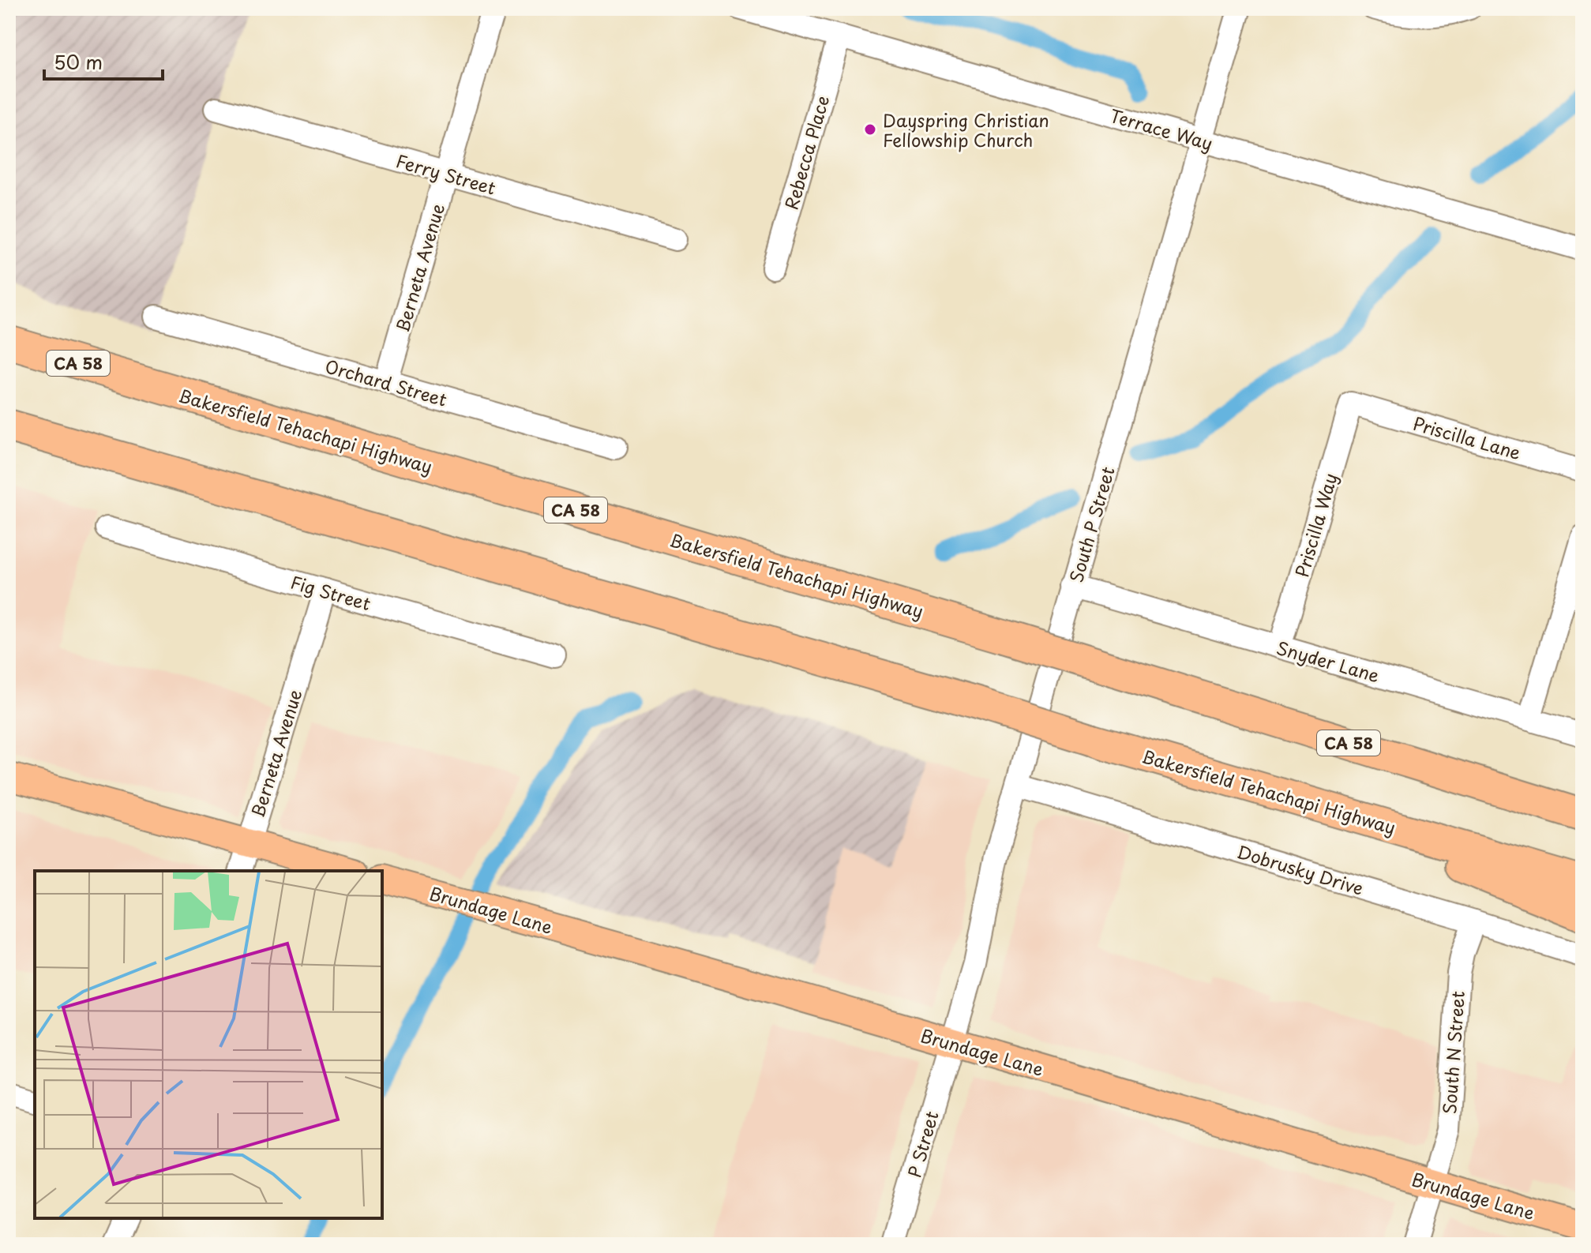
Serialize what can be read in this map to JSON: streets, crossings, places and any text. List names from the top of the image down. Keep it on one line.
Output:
{"streets":{"highway":["CA 58","Bakersfield Tehachapi Highway"],"main road":["Brundage Lane"],"street":["Terrace Way","Rebecca Place","Ferry Street","Berneta Avenue","Orchard Street","Priscilla Lane","South P Street","Priscilla Way","Fig Street","Snyder Lane","Dobrusky Drive","South N Street","P Street"]},"crossings":[["Terrace Way","Rebecca Place"],["Terrace Way","South P Street"],["Ferry Street","Berneta Avenue"],["Berneta Avenue","Orchard Street"],["Berneta Avenue","Fig Street"],["Priscilla Lane","Priscilla Way"],["South P Street","Snyder Lane"],["South P Street","Dobrusky Drive"],["South P Street","Brundage Lane"],["South P Street","P Street"],["Priscilla Way","Snyder Lane"],["Dobrusky Drive","South N Street"],["Brundage Lane","South N Street"],["Brundage Lane","P Street"]],"places":["Dayspring Christian Fellowship Church"],"scale_bar":"50 m"}
